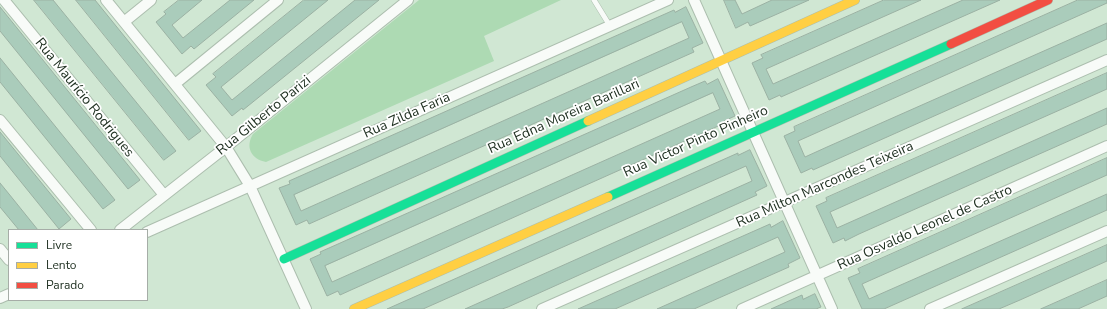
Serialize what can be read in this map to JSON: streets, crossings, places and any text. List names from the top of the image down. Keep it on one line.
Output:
{"streets":{"street":["Rua Maurício Rodrigues","Rua Gilberto Parizi","Rua Zilda Faria","Rua Edna Moreira Barillari","Rua Victor Pinto Pinheiro","Rua Milton Marcondes Teixeira","Rua Osvaldo Leonel de Castro"]},"crossings":[["Rua Maurício Rodrigues","Rua Gilberto Parizi"]],"legend":["Livre","Lento","Parado"]}
